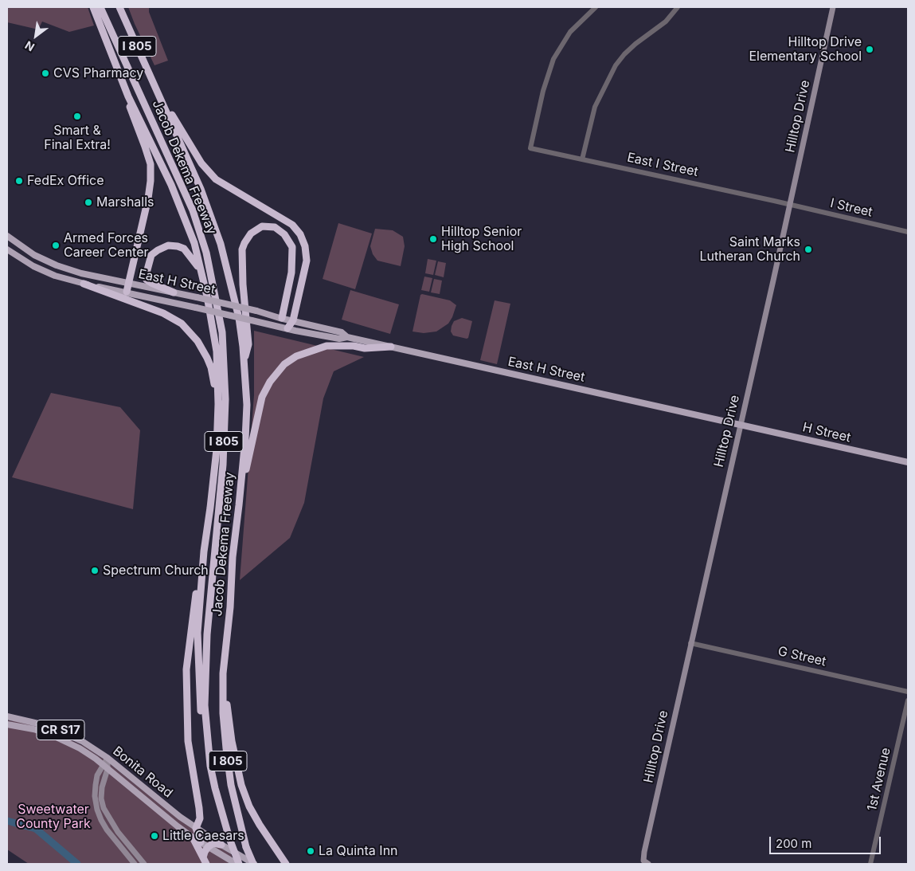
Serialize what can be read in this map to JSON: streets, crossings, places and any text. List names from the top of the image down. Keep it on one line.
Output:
{"streets":{"highway":["I 805","Jacob Dekema Freeway"],"main road":["Hilltop Drive","East H Street","H Street","CR S17","Bonita Road"],"street":["East I Street","I Street","G Street","1st Avenue"]},"crossings":[["Hilltop Drive","East I Street"],["Hilltop Drive","I Street"],["Hilltop Drive","East H Street"],["Hilltop Drive","H Street"],["Hilltop Drive","G Street"],["East I Street","I Street"],["Jacob Dekema Freeway","Bonita Road"],["East H Street","H Street"]],"parks":["Sweetwater County Park"],"places":["Hilltop Drive Elementary School","CVS Pharmacy","Smart & Final Extra!","FedEx Office","Marshalls","Hilltop Senior High School","Armed Forces Career Center","Saint Marks Lutheran Church","Spectrum Church","Little Caesars","La Quinta Inn"],"scale_bar":"200 m","north":"bottom left"}
